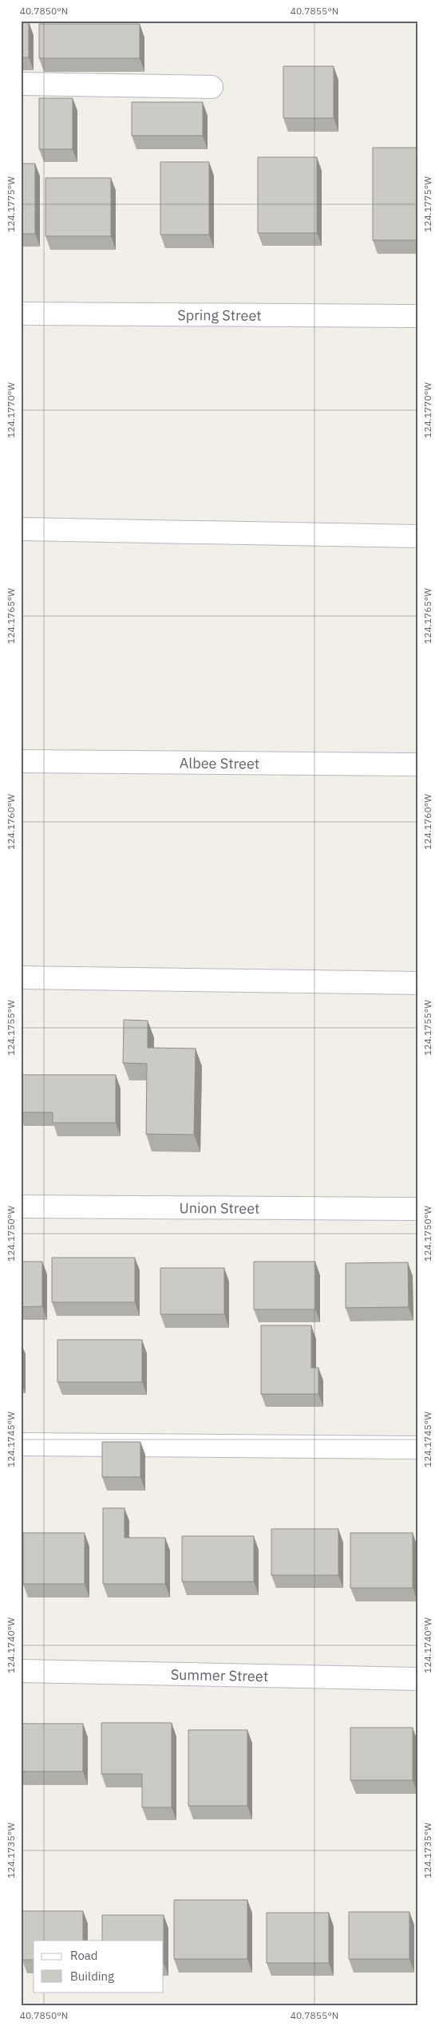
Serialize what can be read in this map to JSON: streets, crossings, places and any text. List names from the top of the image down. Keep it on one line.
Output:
{"streets":{"street":["Spring Street","Albee Street","Union Street","Summer Street"]},"legend":["Road","Building"],"coordinates":["40.7850°N","40.7855°N","124.1775°W","124.1770°W","124.1765°W","124.1760°W","124.1755°W","124.1750°W","124.1745°W","124.1740°W","124.1735°W"]}
